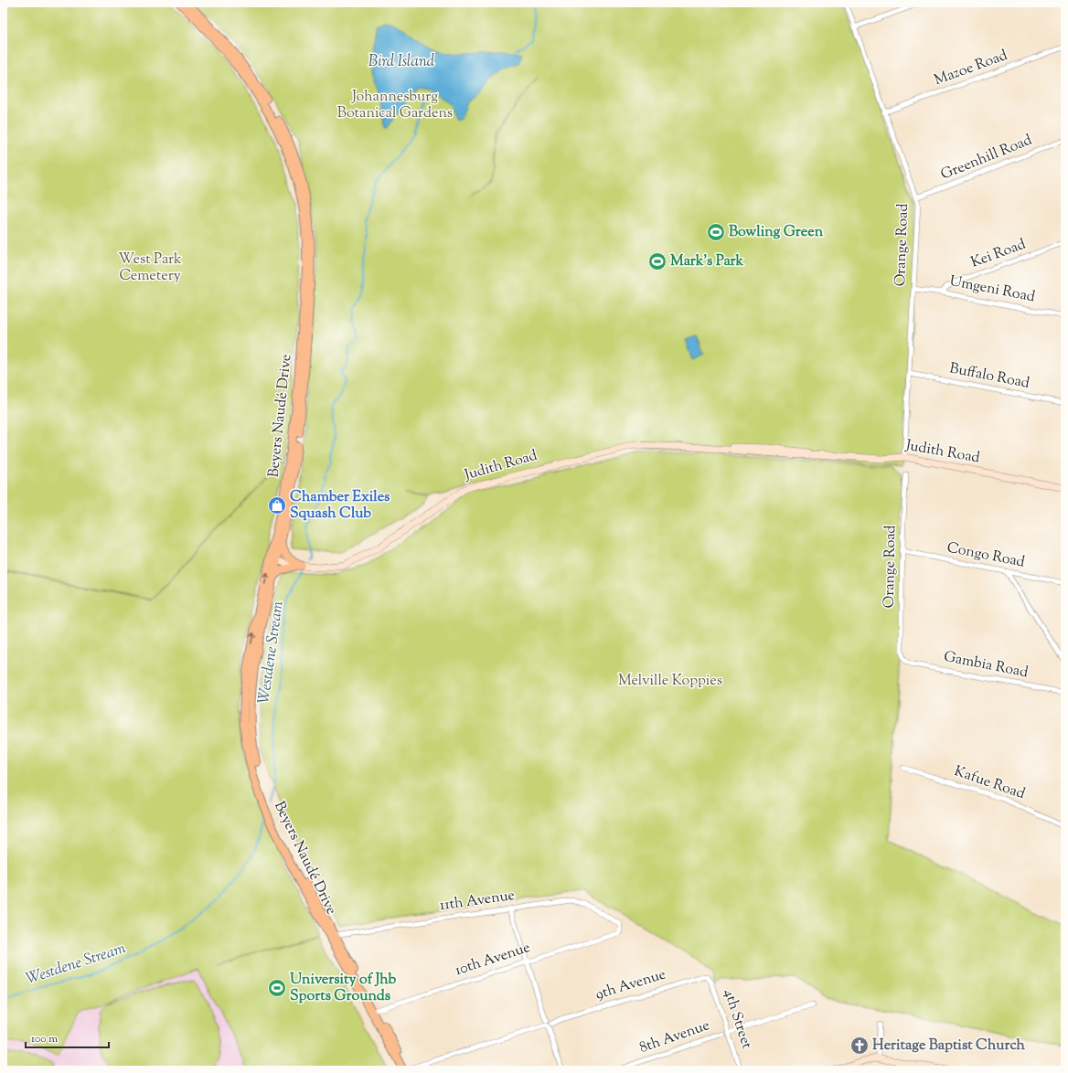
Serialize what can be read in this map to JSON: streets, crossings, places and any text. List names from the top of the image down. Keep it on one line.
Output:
{"streets":{"main road":["Beyers Naudé Drive"],"street":["Mazoe Road","Greenhill Road","Orange Road","Kei Road","Umgeni Road","Buffalo Road","Judith Road","Congo Road","Gambia Road","Kafue Road","11th Avenue","10th Avenue","9th Avenue","4th Street","8th Avenue"]},"crossings":[["Mazoe Road","Orange Road"],["Greenhill Road","Orange Road"],["Orange Road","Umgeni Road"],["Orange Road","Buffalo Road"],["Orange Road","Judith Road"],["Orange Road","Congo Road"],["Orange Road","Gambia Road"],["Kei Road","Umgeni Road"],["Beyers Naudé Drive","Judith Road"],["Beyers Naudé Drive","11th Avenue"],["11th Avenue","10th Avenue"],["9th Avenue","4th Street"],["4th Street","8th Avenue"]],"water":["Bird Island","Westdene Stream"],"parks":["Johannesburg Botanical Gardens","West Park Cemetery","Melville Koppies"],"places":{"sports":["Bowling Green","Mark's Park","University of Jhb Sports Grounds"],"shop":["Chamber Exiles Squash Club"],"church":["Heritage Baptist Church"]},"scale_bar":"100 m"}
